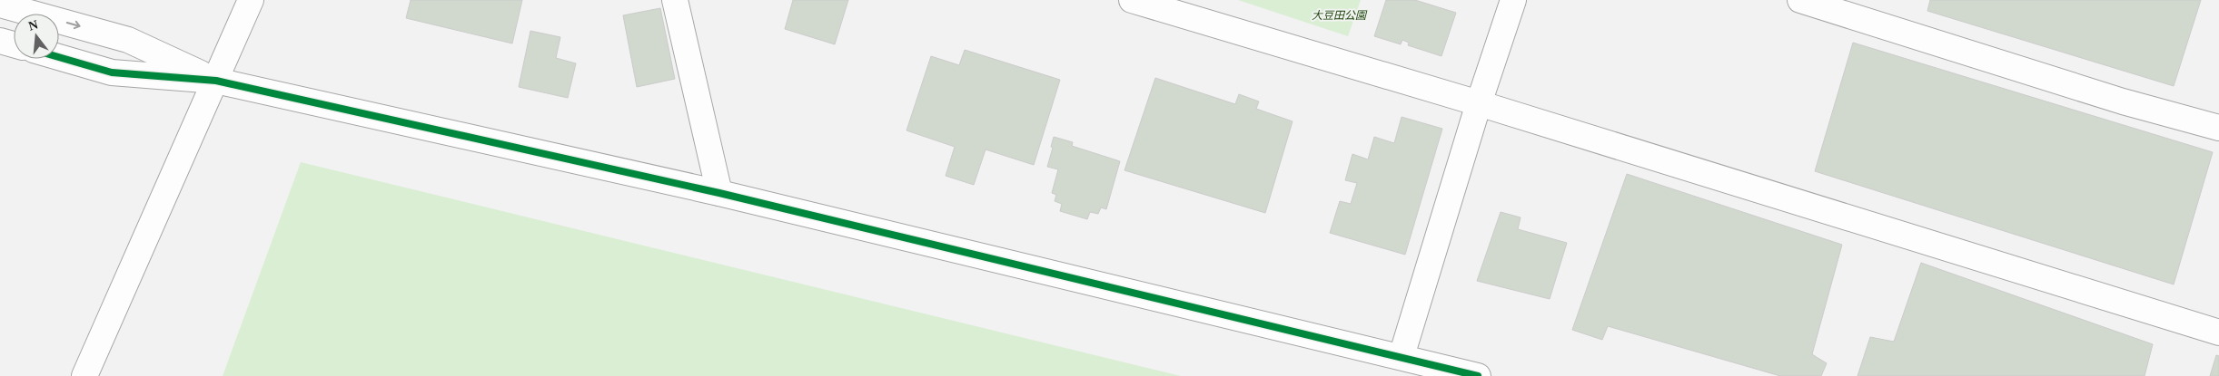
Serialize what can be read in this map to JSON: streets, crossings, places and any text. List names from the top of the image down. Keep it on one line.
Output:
{"parks":["大豆田公園"],"north":"top"}
